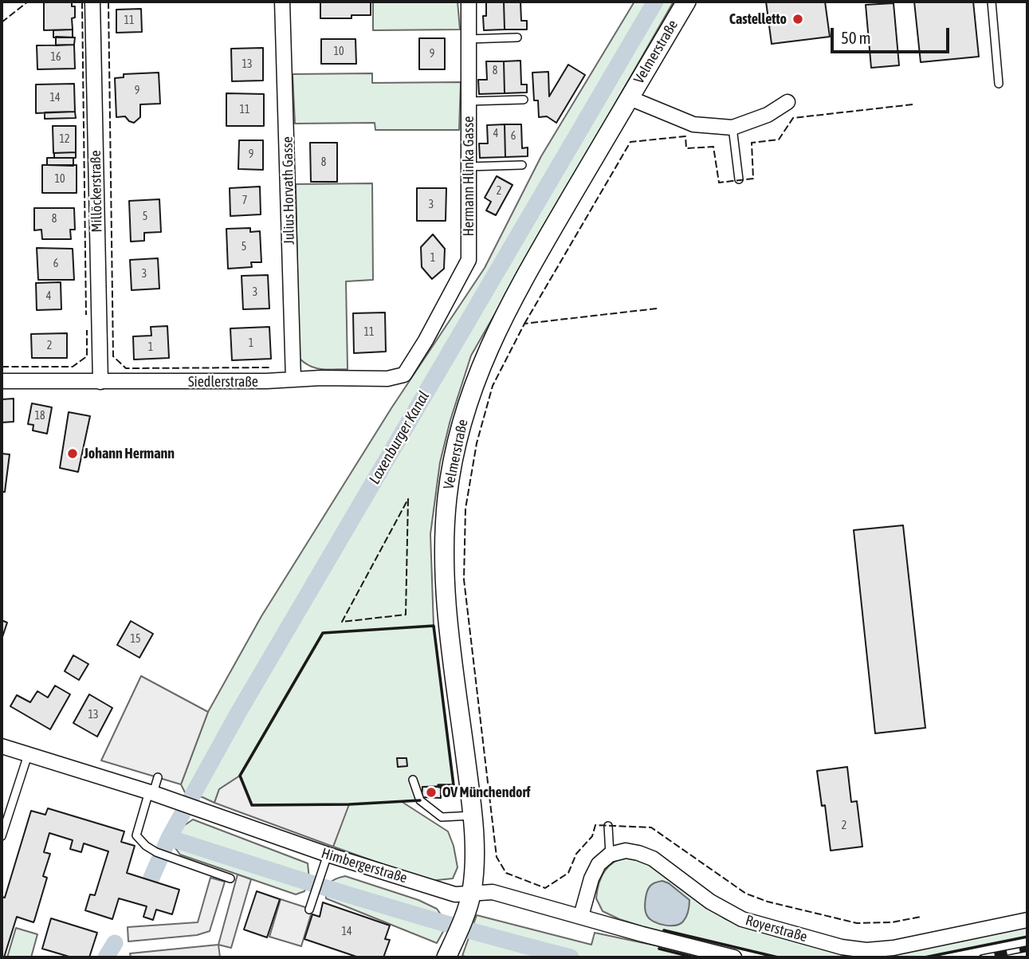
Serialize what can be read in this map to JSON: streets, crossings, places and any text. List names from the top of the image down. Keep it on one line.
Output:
{"streets":{"street":["Velmerstraße","Hermann Hlinka Gasse","Julius Horvath Gasse","Millöckerstraße","Siedlerstraße","Himbergerstraße","Royerstraße"]},"crossings":[["Velmerstraße","Himbergerstraße"],["Hermann Hlinka Gasse","Siedlerstraße"],["Julius Horvath Gasse","Siedlerstraße"],["Millöckerstraße","Siedlerstraße"]],"water":["Laxenburger Kanal"],"places":["Castelletto","Johann Hermann","OV Münchendorf"],"house_numbers":["11","10","9","16","13","8","9","14","11","4","6","12","9","8","10","2","7","3","5","8","5","1","6","3","3","4","11","1","2","1","18","15","13","2","14"],"scale_bar":"50 m"}
